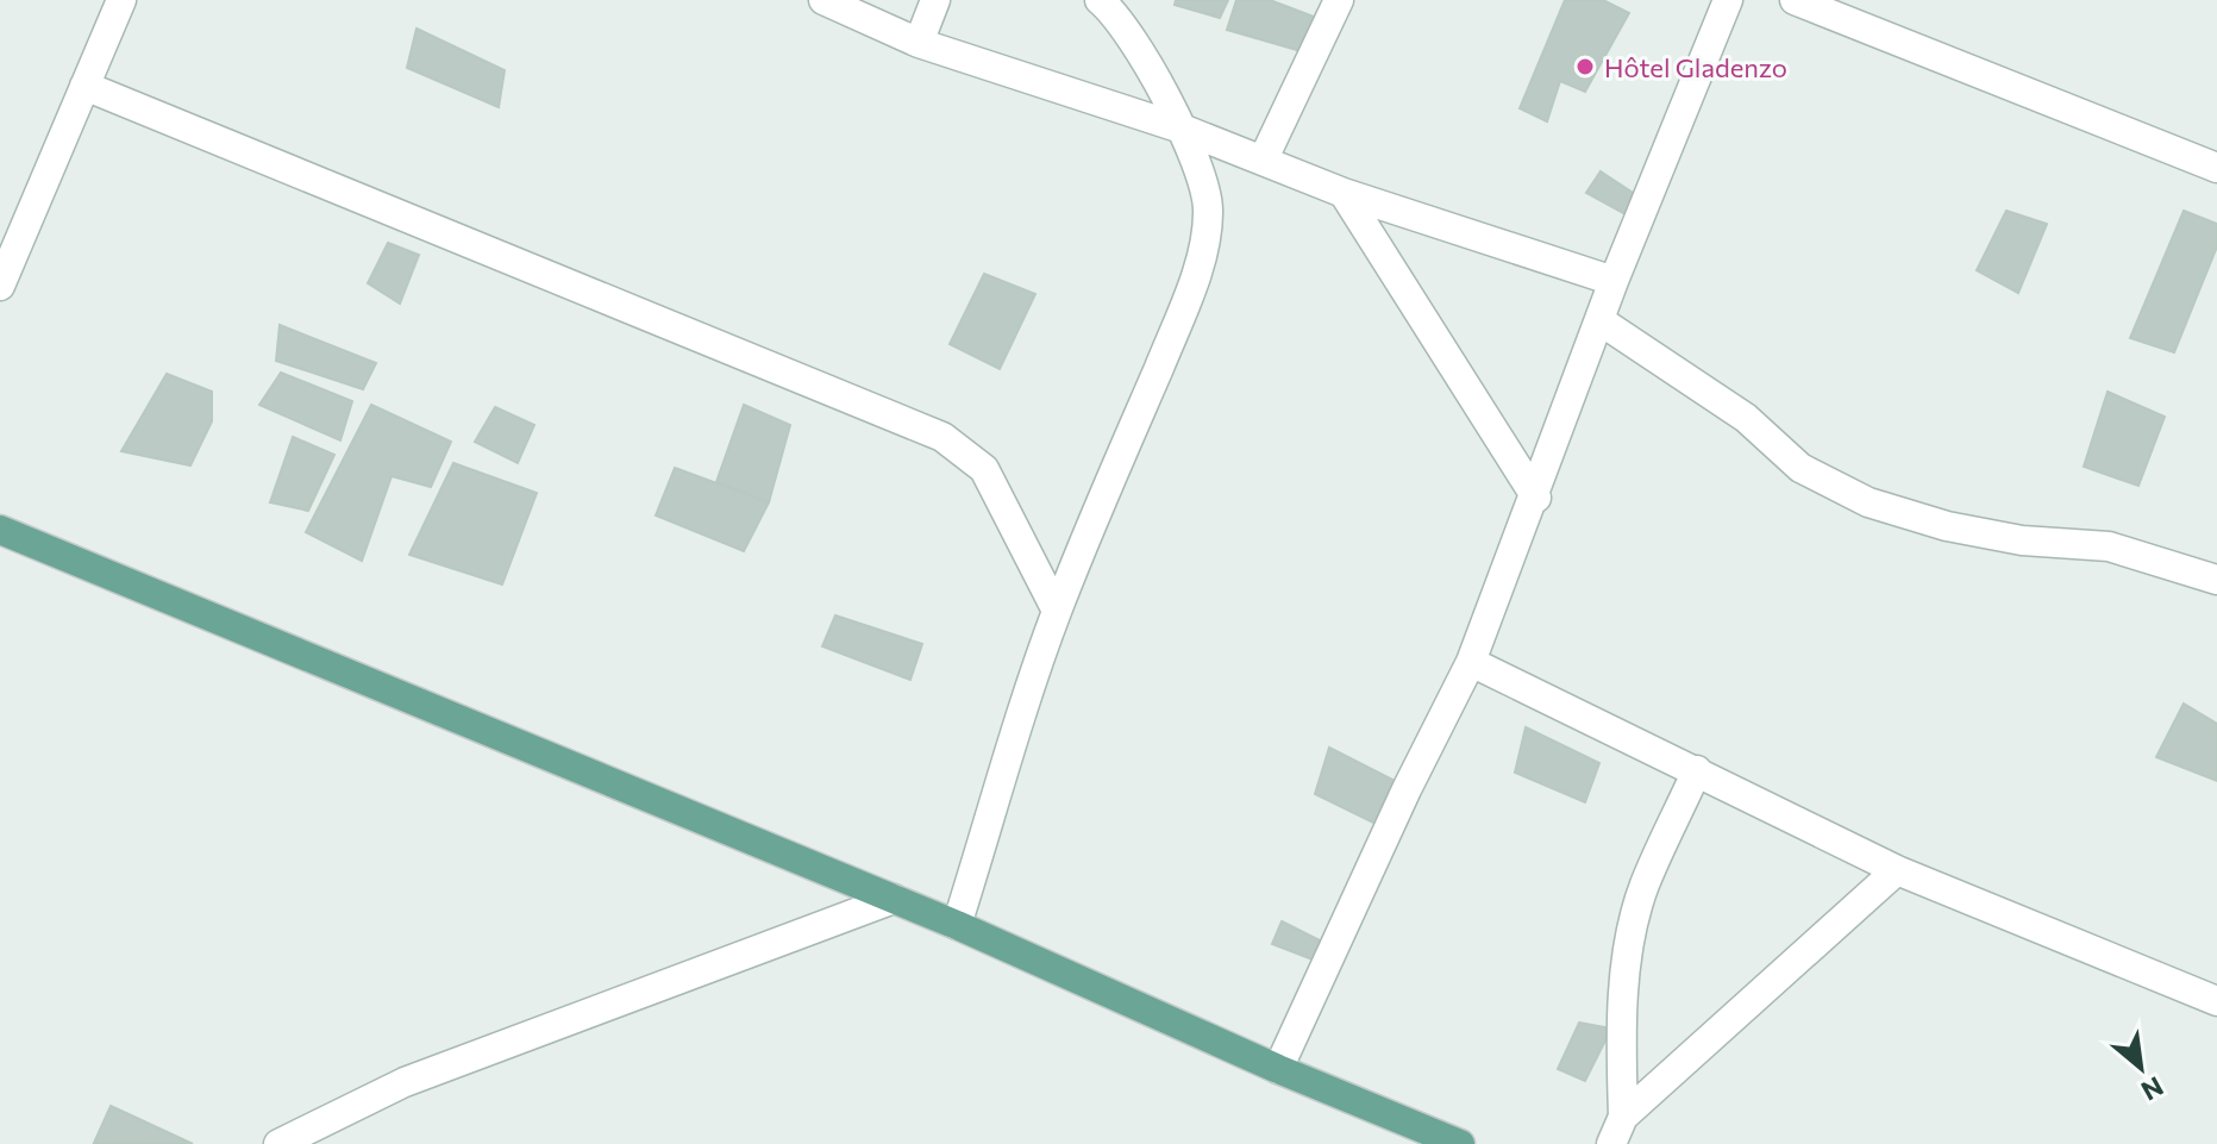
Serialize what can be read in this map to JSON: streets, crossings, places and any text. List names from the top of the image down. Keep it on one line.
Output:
{"places":["Hôtel Gladenzo"],"north":"bottom right"}
